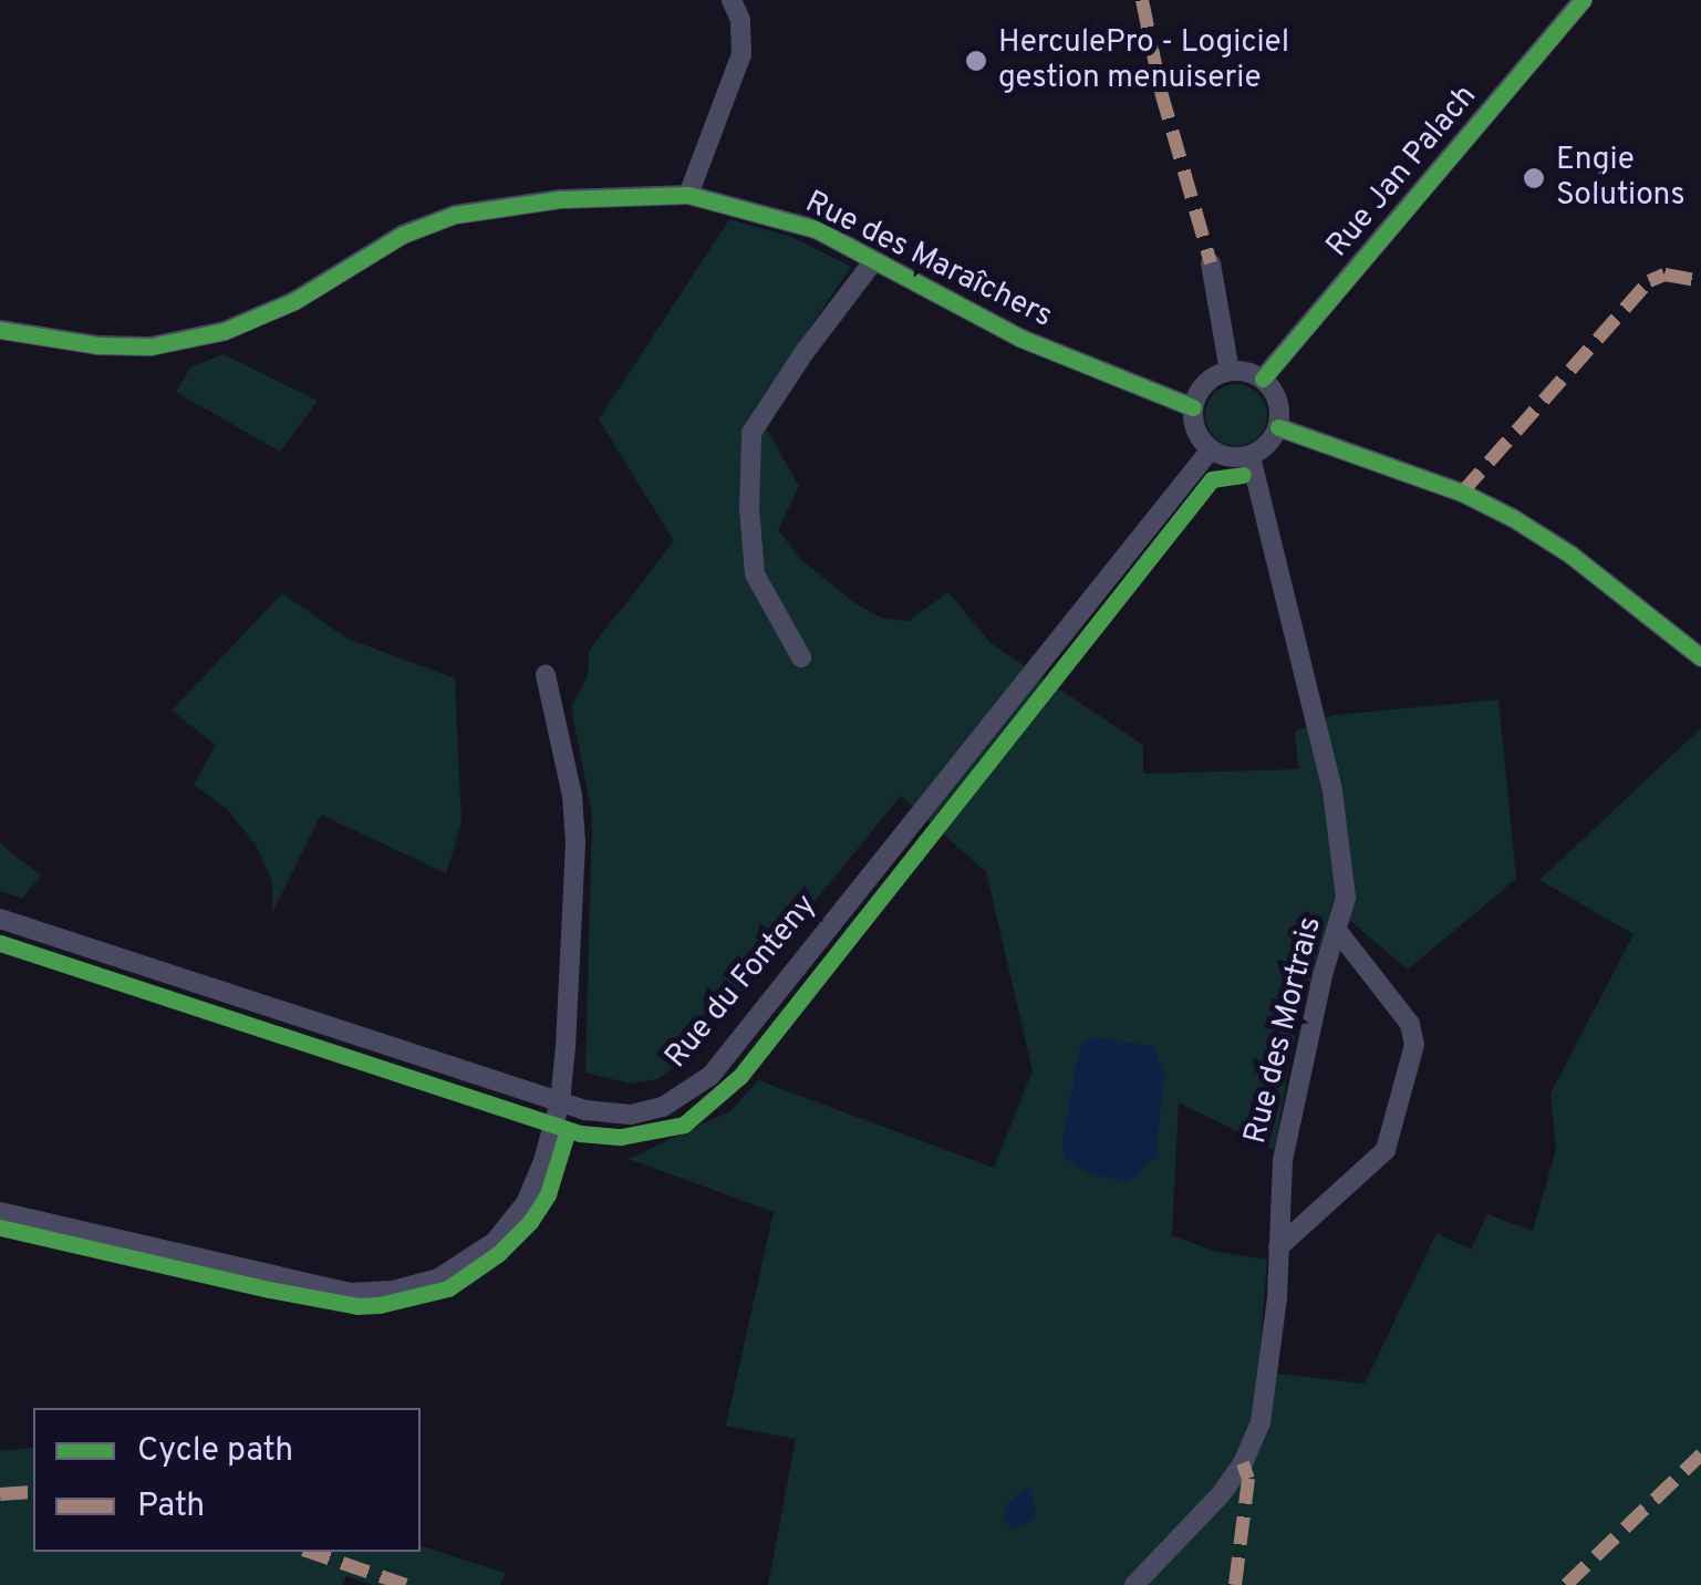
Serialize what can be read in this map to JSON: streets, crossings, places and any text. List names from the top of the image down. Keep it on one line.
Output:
{"streets":{"street":["Rue Jan Palach","Rue des Maraîchers","Rue du Fonteny","Rue des Mortrais"]},"crossings":[["Rue Jan Palach","Rue des Maraîchers"],["Rue Jan Palach","Rue du Fonteny"],["Rue Jan Palach","Rue des Mortrais"],["Rue des Maraîchers","Rue du Fonteny"],["Rue des Maraîchers","Rue des Mortrais"],["Rue du Fonteny","Rue des Mortrais"]],"places":["HerculePro - Logiciel gestion menuiserie","Engie Solutions"],"legend":["Cycle path","Path"]}
